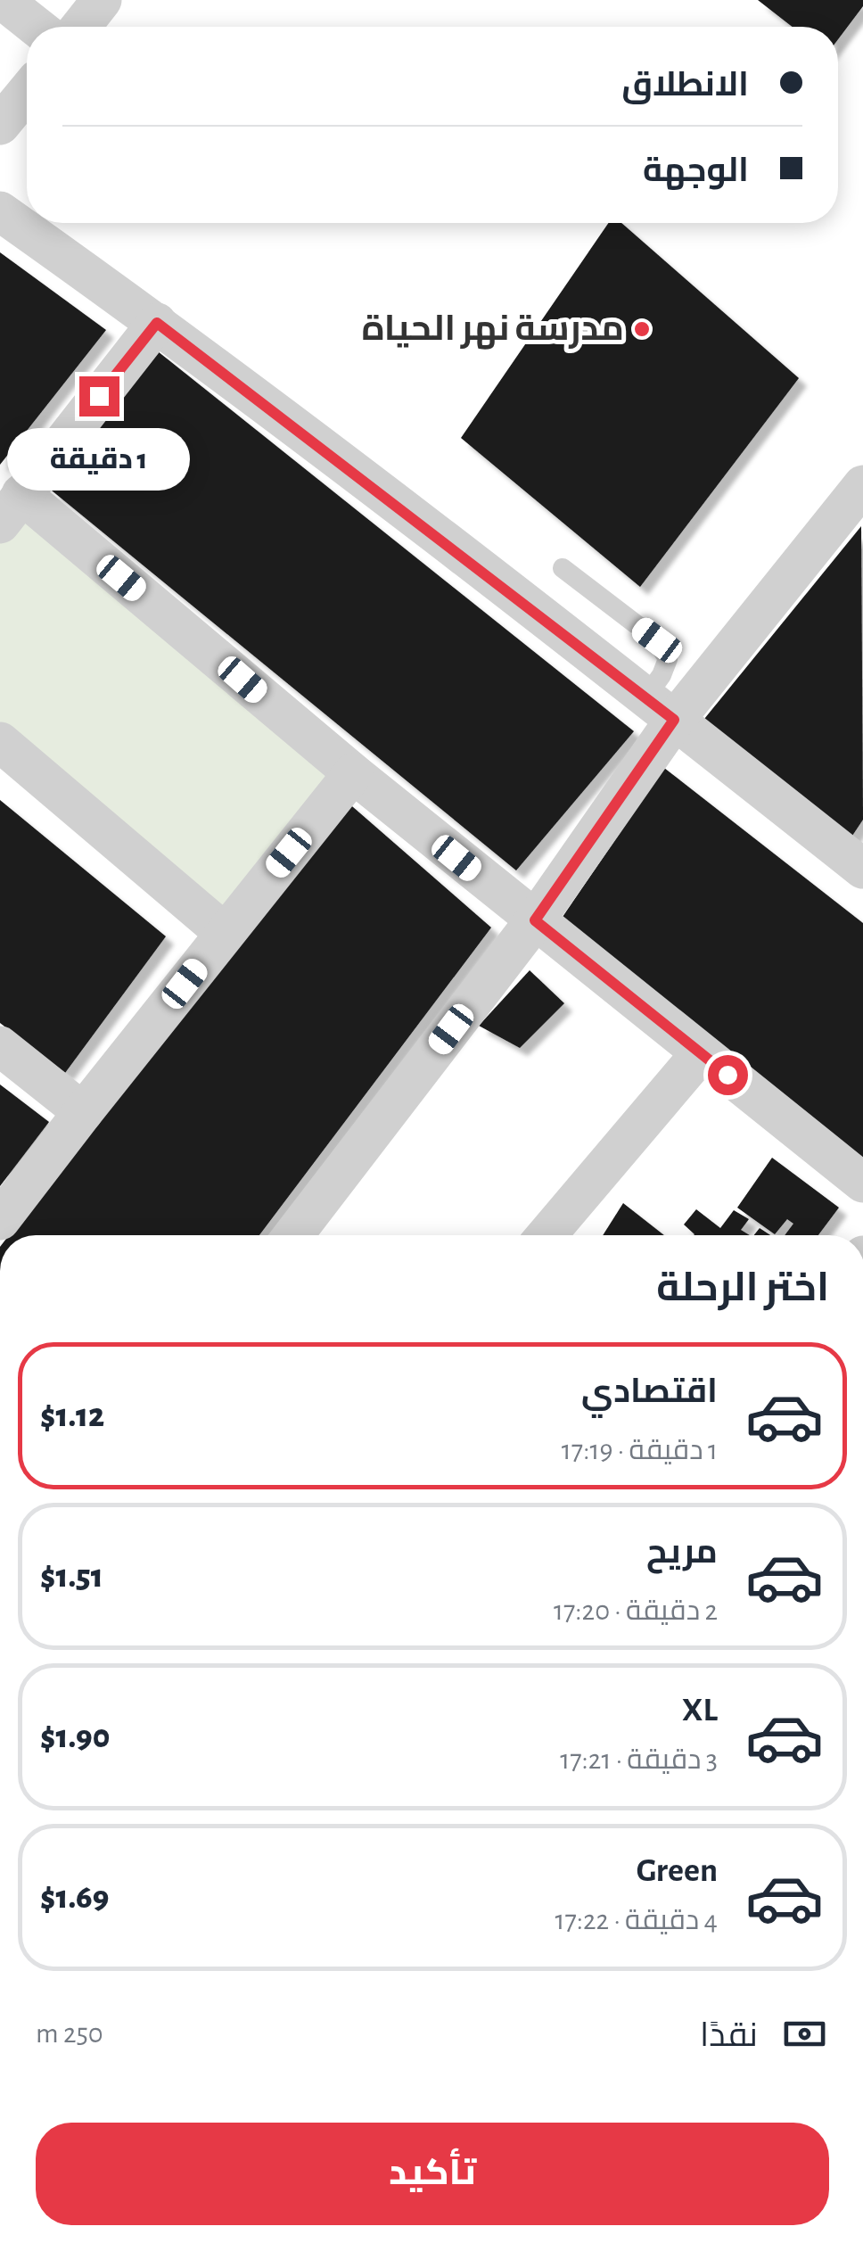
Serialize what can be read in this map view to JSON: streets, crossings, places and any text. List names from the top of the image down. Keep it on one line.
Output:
{"places":["مدرسة نهر الحياة"],"page":{"banner":["الانطلاق","الوجهة"],"bubble":"1 دقيقة","heading":"اختر الرحلة","list":[{"name":"اقتصادي","note":"1 دقيقة · 17:19","value":"$1.12"},{"name":"مريح","note":"2 دقيقة · 17:20","value":"$1.51"},{"name":"XL","note":"3 دقيقة · 17:21","value":"$1.90"},{"name":"Green","note":"4 دقيقة · 17:22","value":"$1.69"}],"pay":["نقدًا","250 m"],"buttons":"تأكيد"}}
